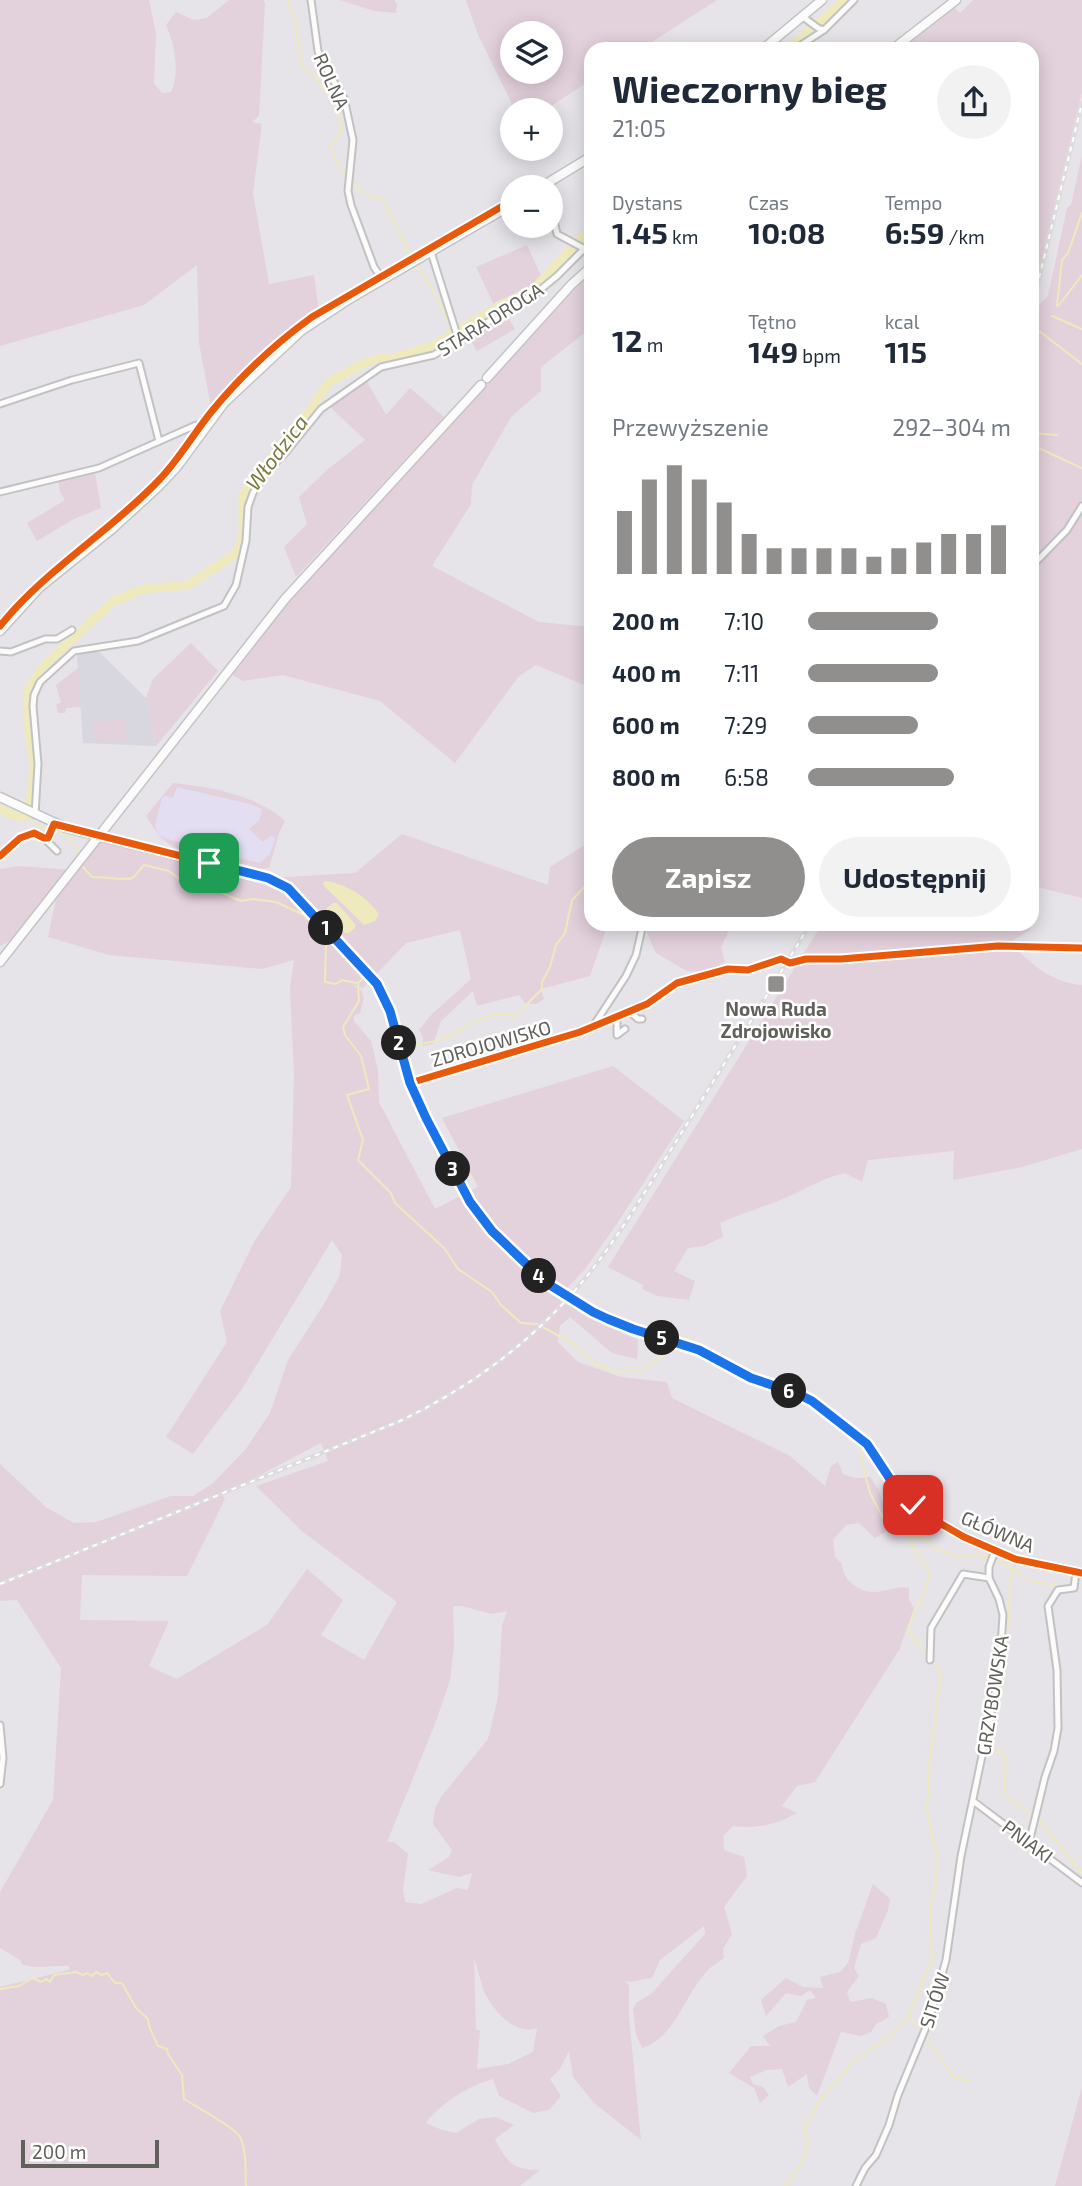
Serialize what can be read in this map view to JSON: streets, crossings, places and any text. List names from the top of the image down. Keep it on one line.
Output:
{"streets":{"street":["ROLNA","STARA DROGA","ZDROJOWISKO","GŁÓWNA","GRZYBOWSKA","PNIAKI","SITÓW"]},"crossings":[["ZDROJOWISKO","GŁÓWNA"],["GŁÓWNA","GRZYBOWSKA"],["GRZYBOWSKA","PNIAKI"],["GRZYBOWSKA","SITÓW"],["PNIAKI","SITÓW"]],"water":["Włodzica"],"places":{"transit":["Nowa Ruda Zdrojowisko"]},"scale_bar":"200 m","page":{"map_buttons":["+","−"],"heading":["Wieczorny bieg","21:05"],"stats":[["Dystans","1.45 km"],["Czas","10:08"],["Tempo","6:59 /km"],["12 m"],["Tętno","149 bpm"],["kcal","115"]],"chart":["Przewyższenie","292–304 m"],"list":[{"name":"200 m","note":"7:10"},{"name":"400 m","note":"7:11"},{"name":"600 m","note":"7:29"},{"name":"800 m","note":"6:58"}],"buttons":["Zapisz","Udostępnij"],"pins":["1","2","3","4","5","6"],"scale":"200 m"}}
